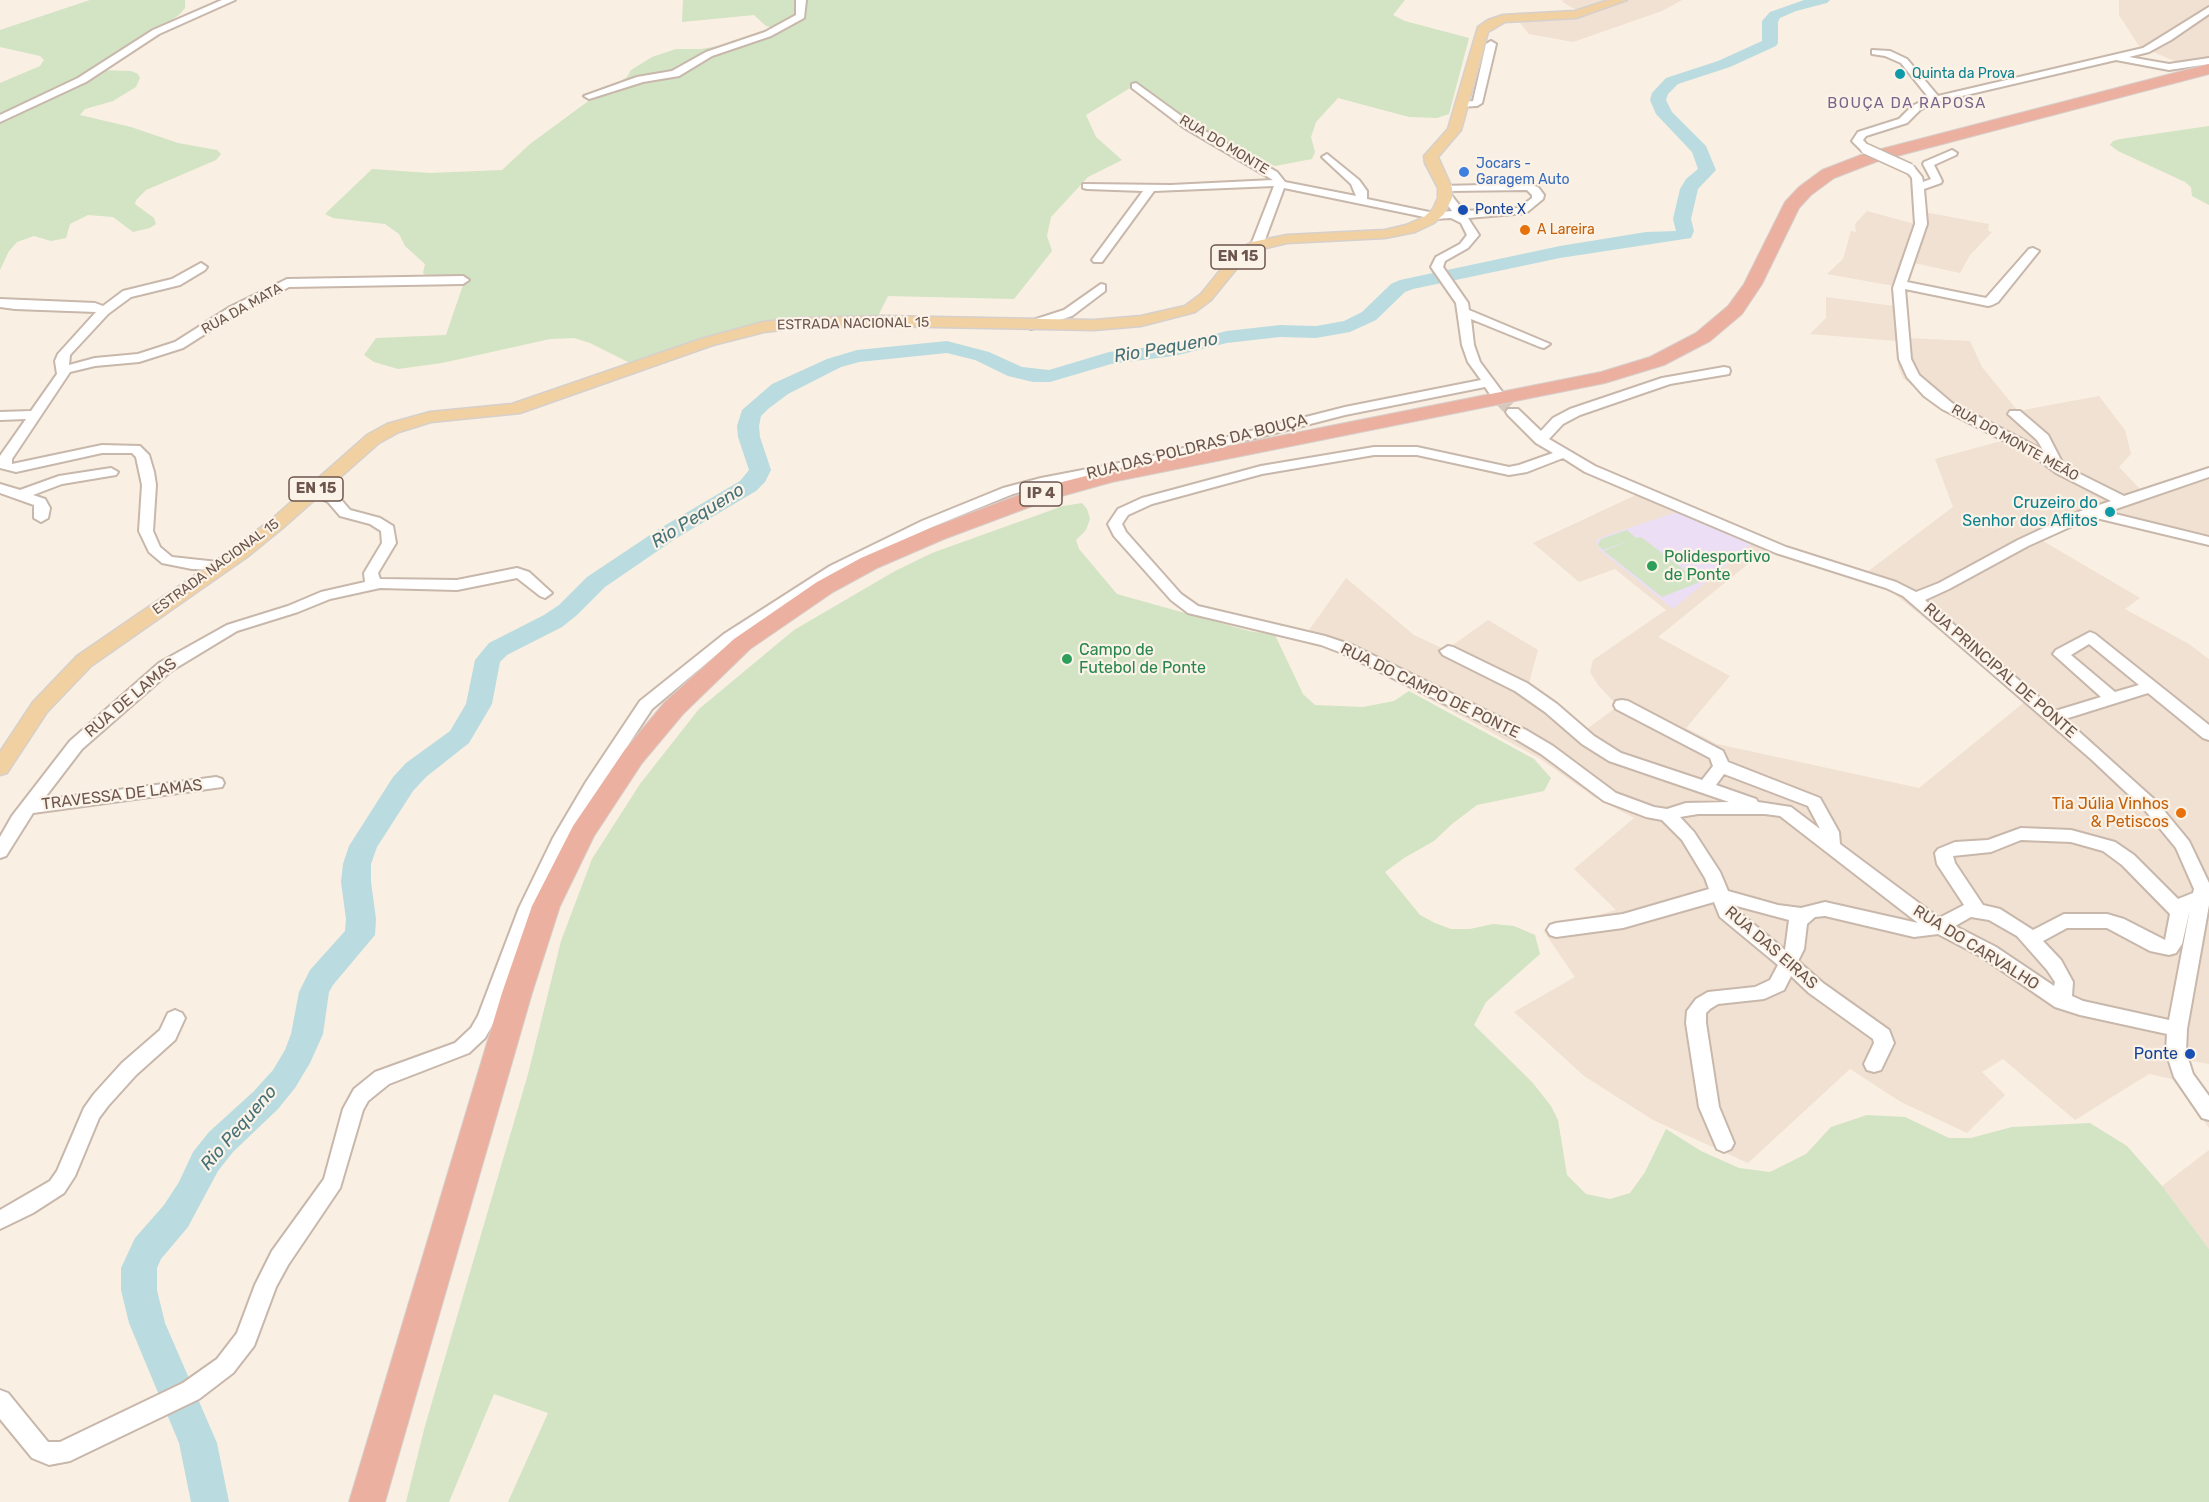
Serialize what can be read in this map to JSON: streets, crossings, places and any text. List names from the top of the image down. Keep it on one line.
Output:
{"streets":{"highway":["IP 4"],"main road":["EN 15","ESTRADA NACIONAL 15"],"street":["RUA DO MONTE","RUA DA MATA","RUA DO MONTE MEÃO","RUA DAS POLDRAS DA BOUÇA","RUA PRINCIPAL DE PONTE","RUA DO CAMPO DE PONTE","RUA DE LAMAS","TRAVESSA DE LAMAS","RUA DAS EIRAS","RUA DO CARVALHO"]},"crossings":[["RUA PRINCIPAL DE PONTE","RUA DO CAMPO DE PONTE"],["RUA DO CAMPO DE PONTE","RUA DAS EIRAS"],["RUA DO CAMPO DE PONTE","RUA DO CARVALHO"],["RUA DE LAMAS","TRAVESSA DE LAMAS"]],"districts":["BOUÇA DA RAPOSA"],"water":["Rio Pequeno"],"places":["Quinta da Prova","Jocars - Garagem Auto","Ponte X","A Lareira","Cruzeiro do Senhor dos Aflitos","Polidesportivo de Ponte","Campo de Futebol de Ponte","Tia Júlia Vinhos & Petiscos","Ponte"]}
